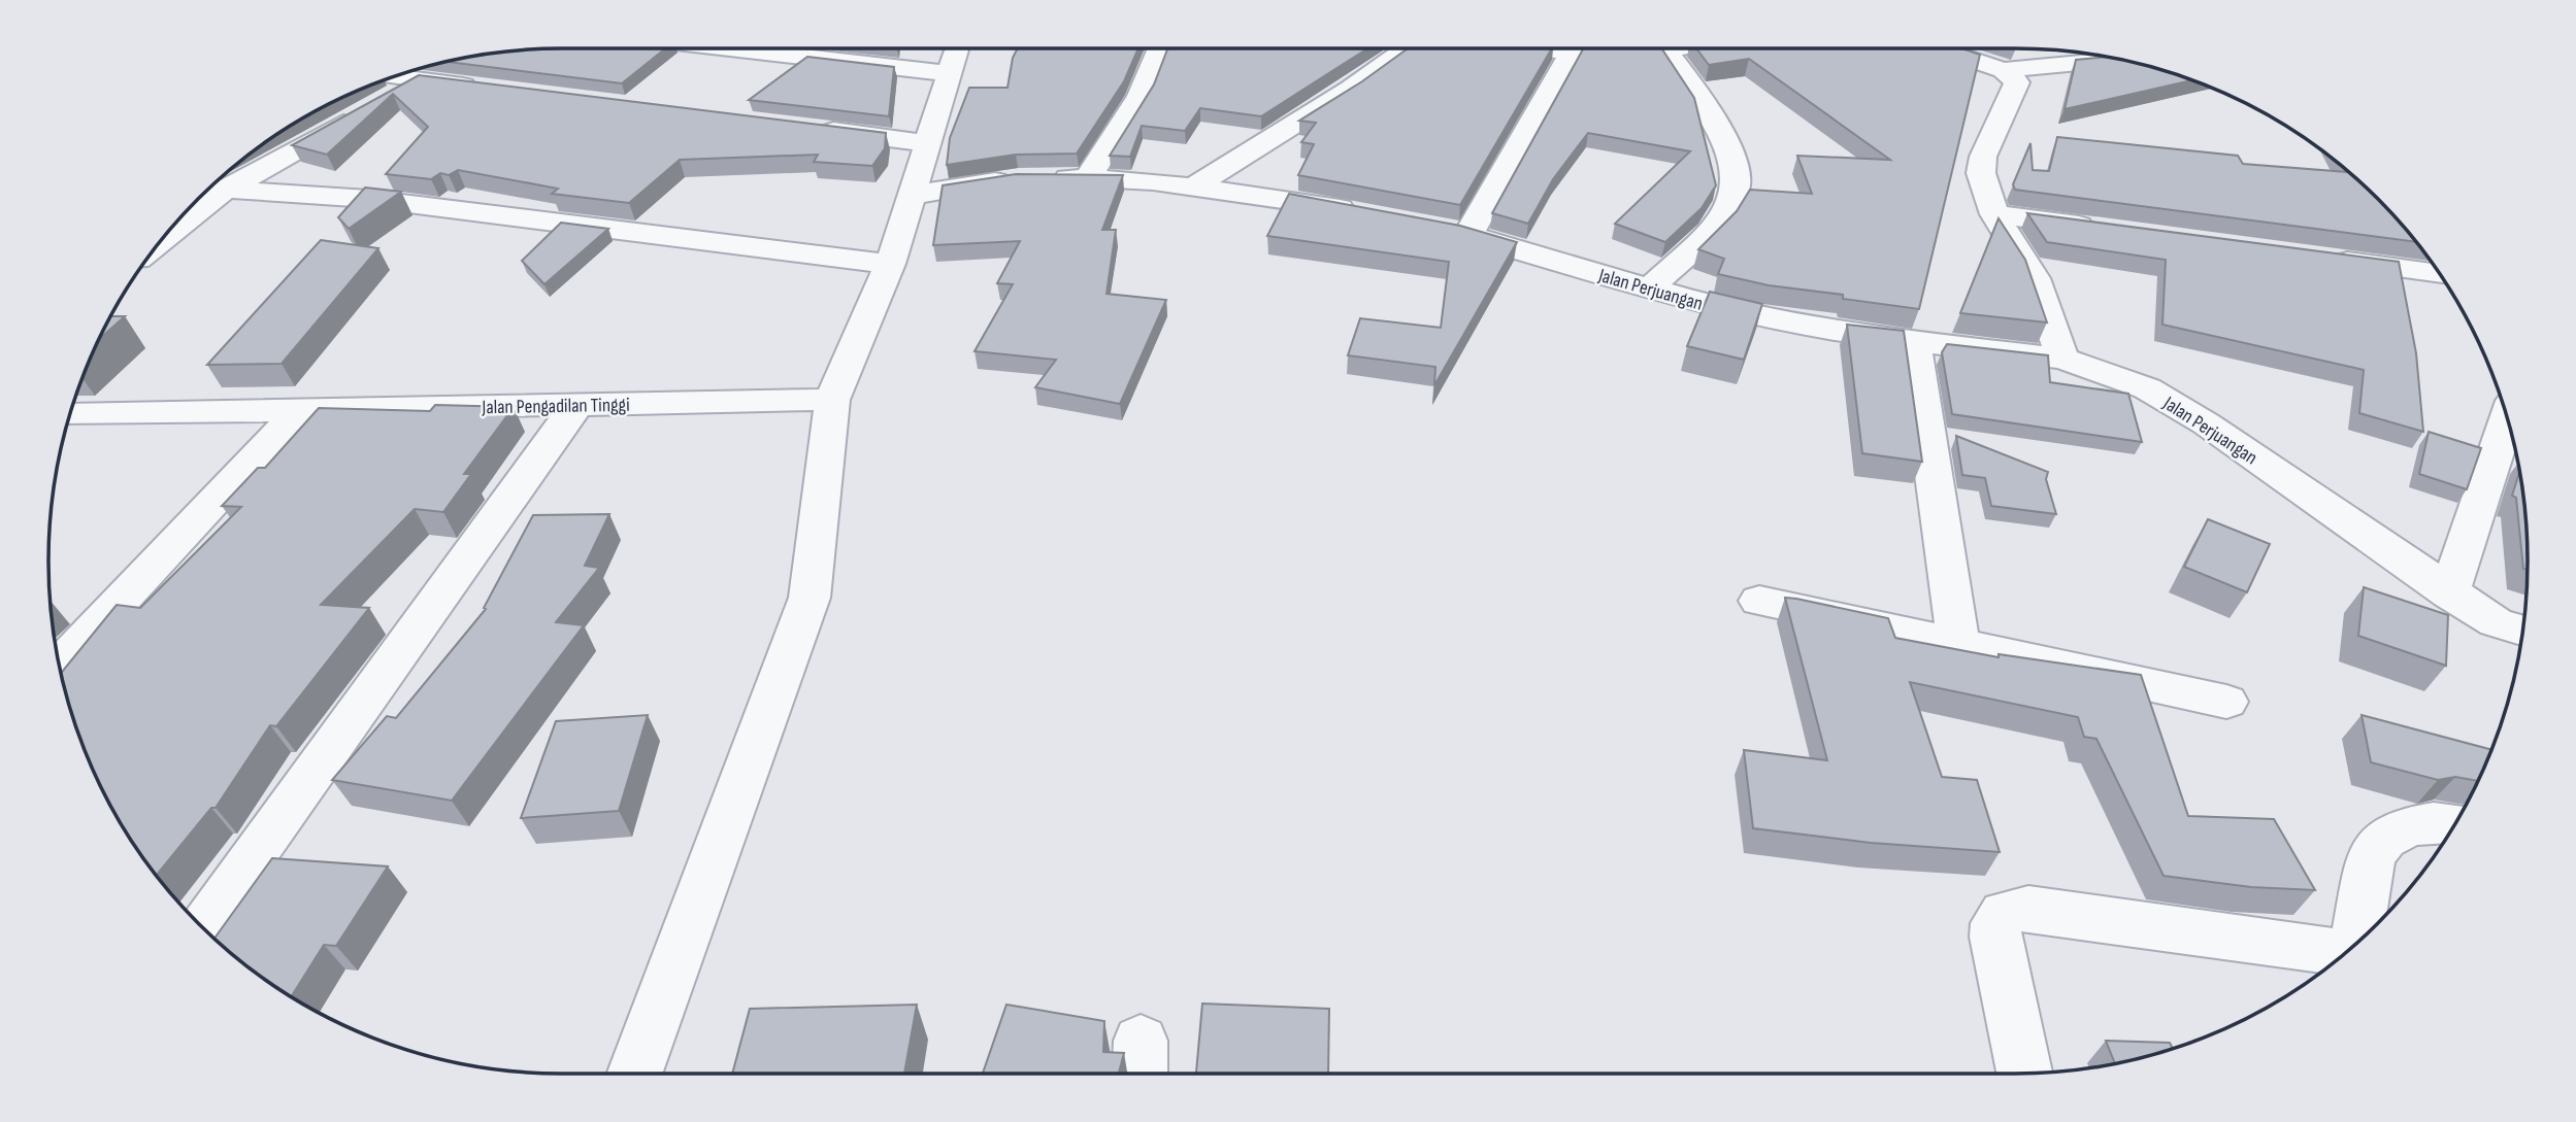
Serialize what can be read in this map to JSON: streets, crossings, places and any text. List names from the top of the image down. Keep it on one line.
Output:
{"streets":{"street":["Jalan Perjuangan","Jalan Pengadilan Tinggi"]}}
